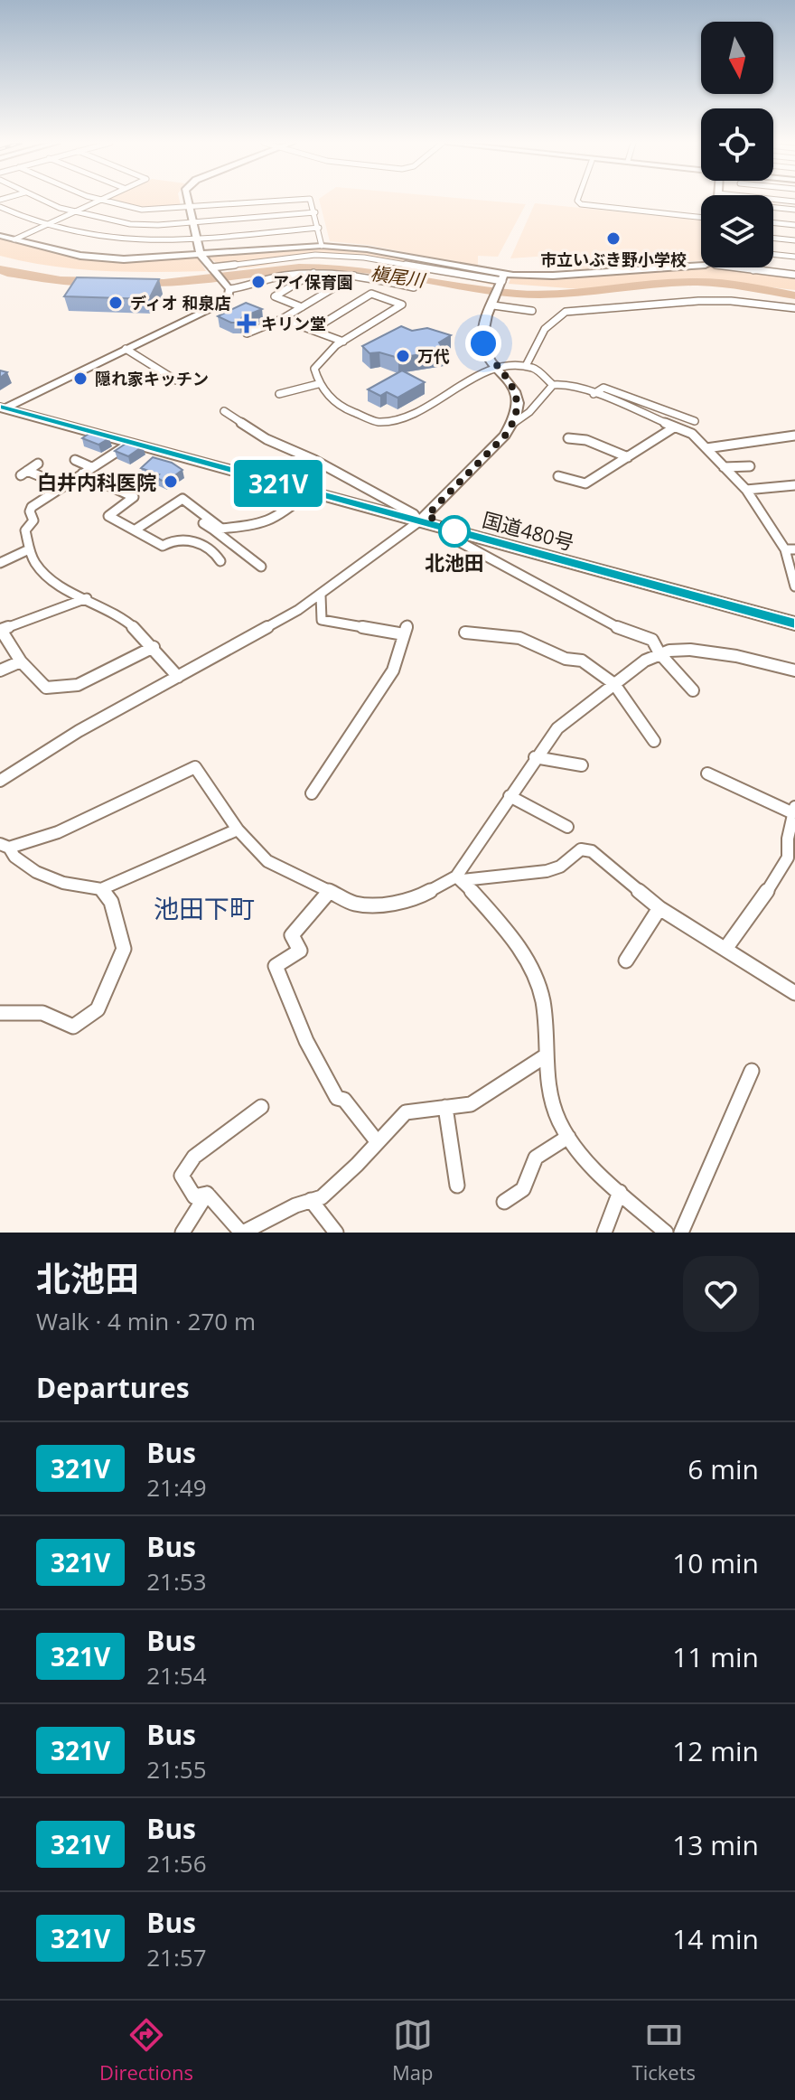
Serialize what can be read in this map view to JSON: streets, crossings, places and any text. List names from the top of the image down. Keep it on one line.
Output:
{"streets":{"highway":["国道480号"]},"districts":["池田下町"],"water":["槇尾川"],"places":{"other":["市立いぶき野小学校","アイ保育園","ディオ 和泉店","万代","隠れ家キッチン","白井内科医院","北池田"],"health":["キリン堂"]},"lines":["bus line 321V"],"north":"bottom","page":{"on_map":"321V","heading":[["北池田","Walk · 4 min · 270 m"],"Departures"],"list":[{"mark":"321V","name":"Bus","note":"21:49","value":"6 min"},{"mark":"321V","name":"Bus","note":"21:53","value":"10 min"},{"mark":"321V","name":"Bus","note":"21:54","value":"11 min"},{"mark":"321V","name":"Bus","note":"21:55","value":"12 min"},{"mark":"321V","name":"Bus","note":"21:56","value":"13 min"},{"mark":"321V","name":"Bus","note":"21:57","value":"14 min"}],"tabs":["Directions","Map","Tickets"]}}
